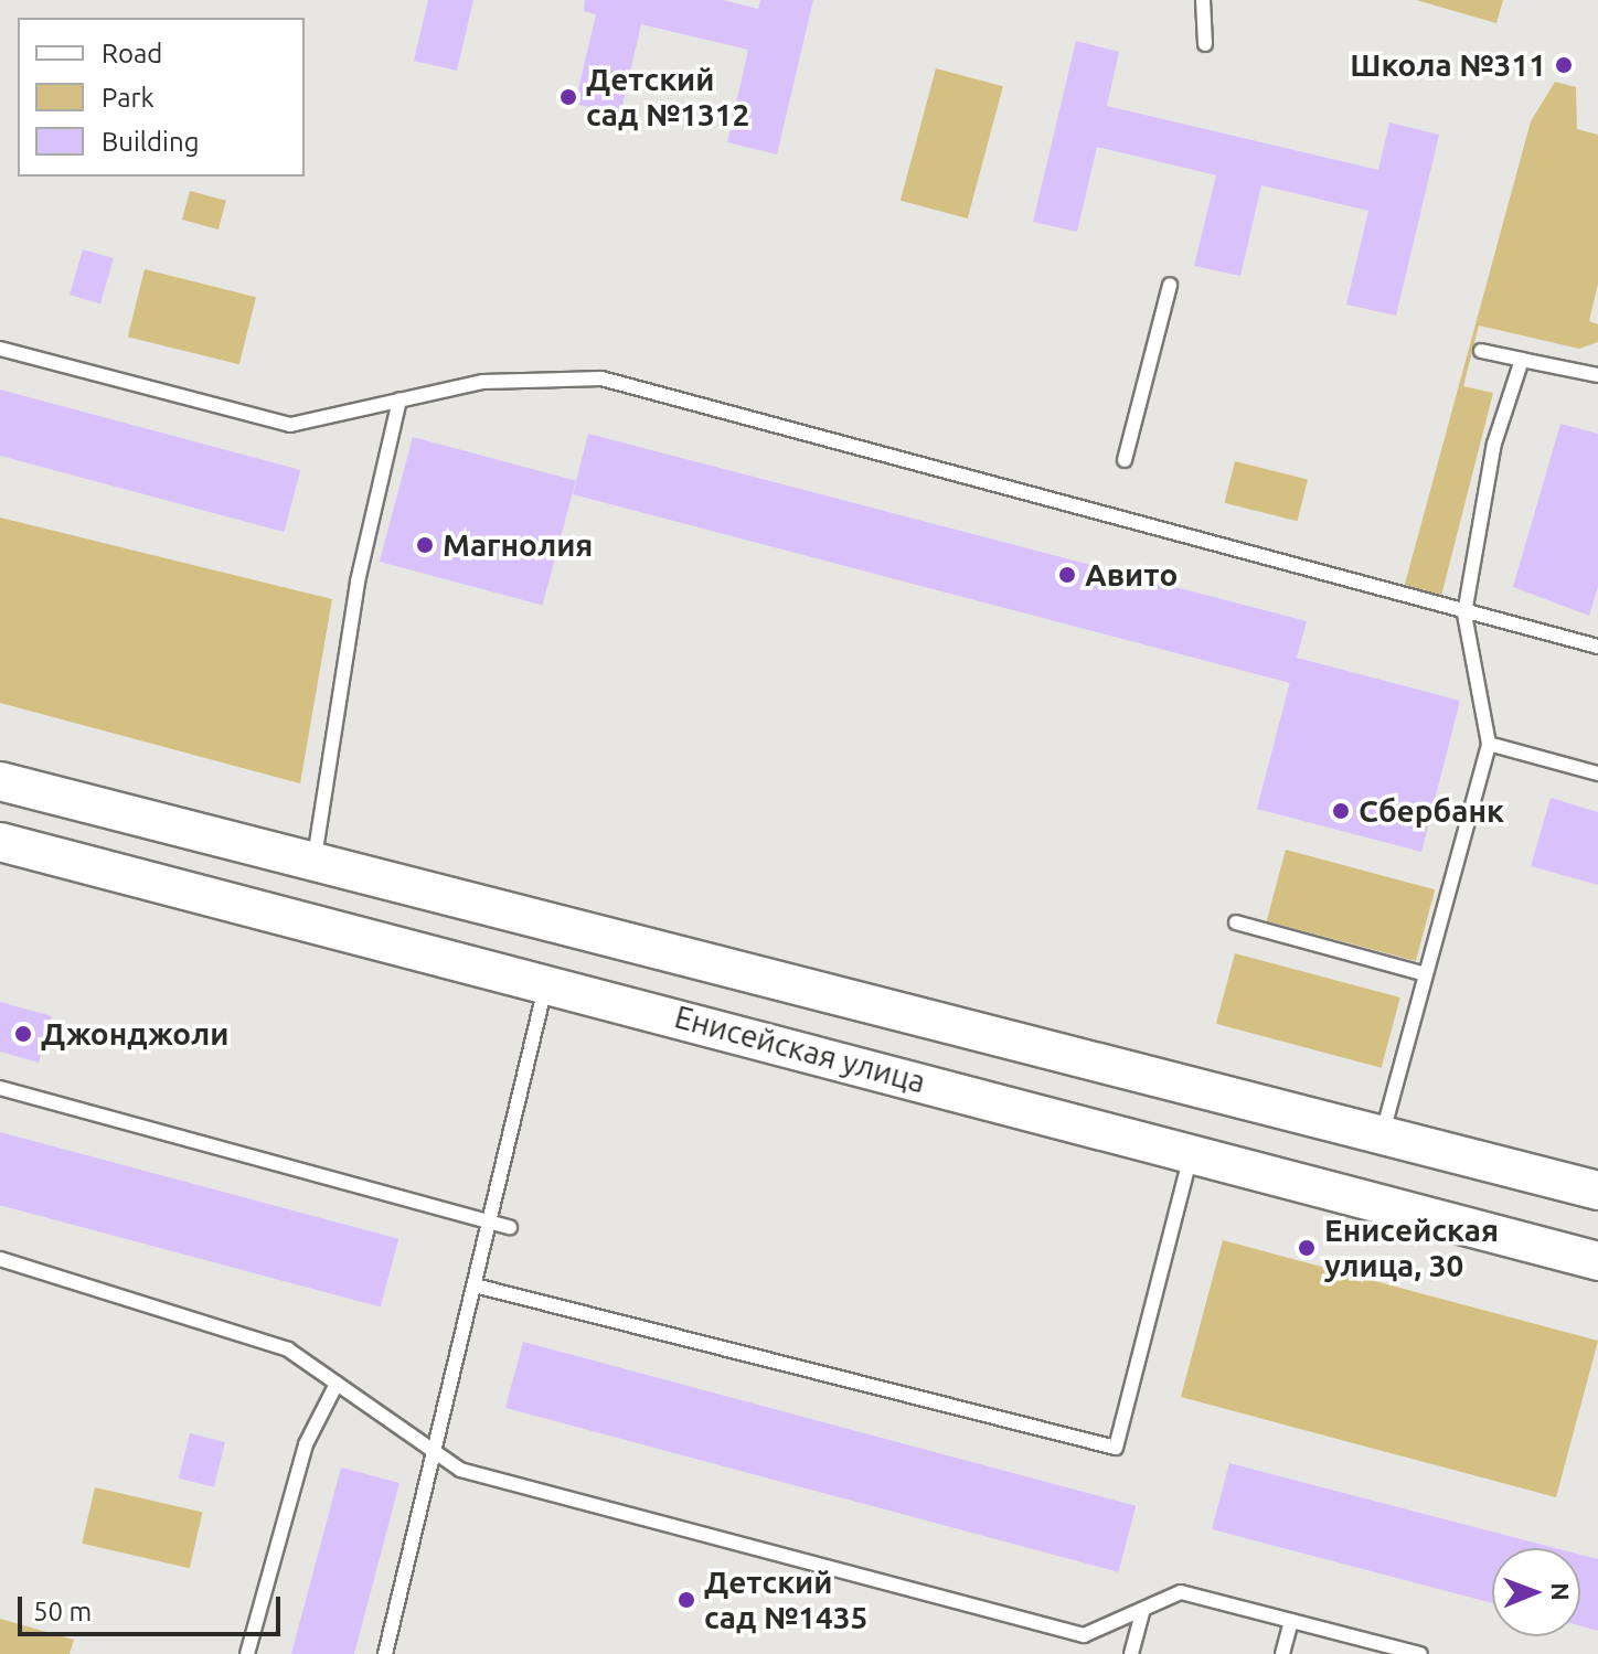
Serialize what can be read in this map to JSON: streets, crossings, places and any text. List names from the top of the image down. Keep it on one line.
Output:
{"streets":{"main road":["Енисейская улица"]},"places":["Школа №311","Детский сад №1312","Магнолия","Авито","Сбербанк","Джонджоли","Енисейская улица, 30","Детский сад №1435"],"legend":["Road","Park","Building"],"scale_bar":"50 m","north":"right"}
